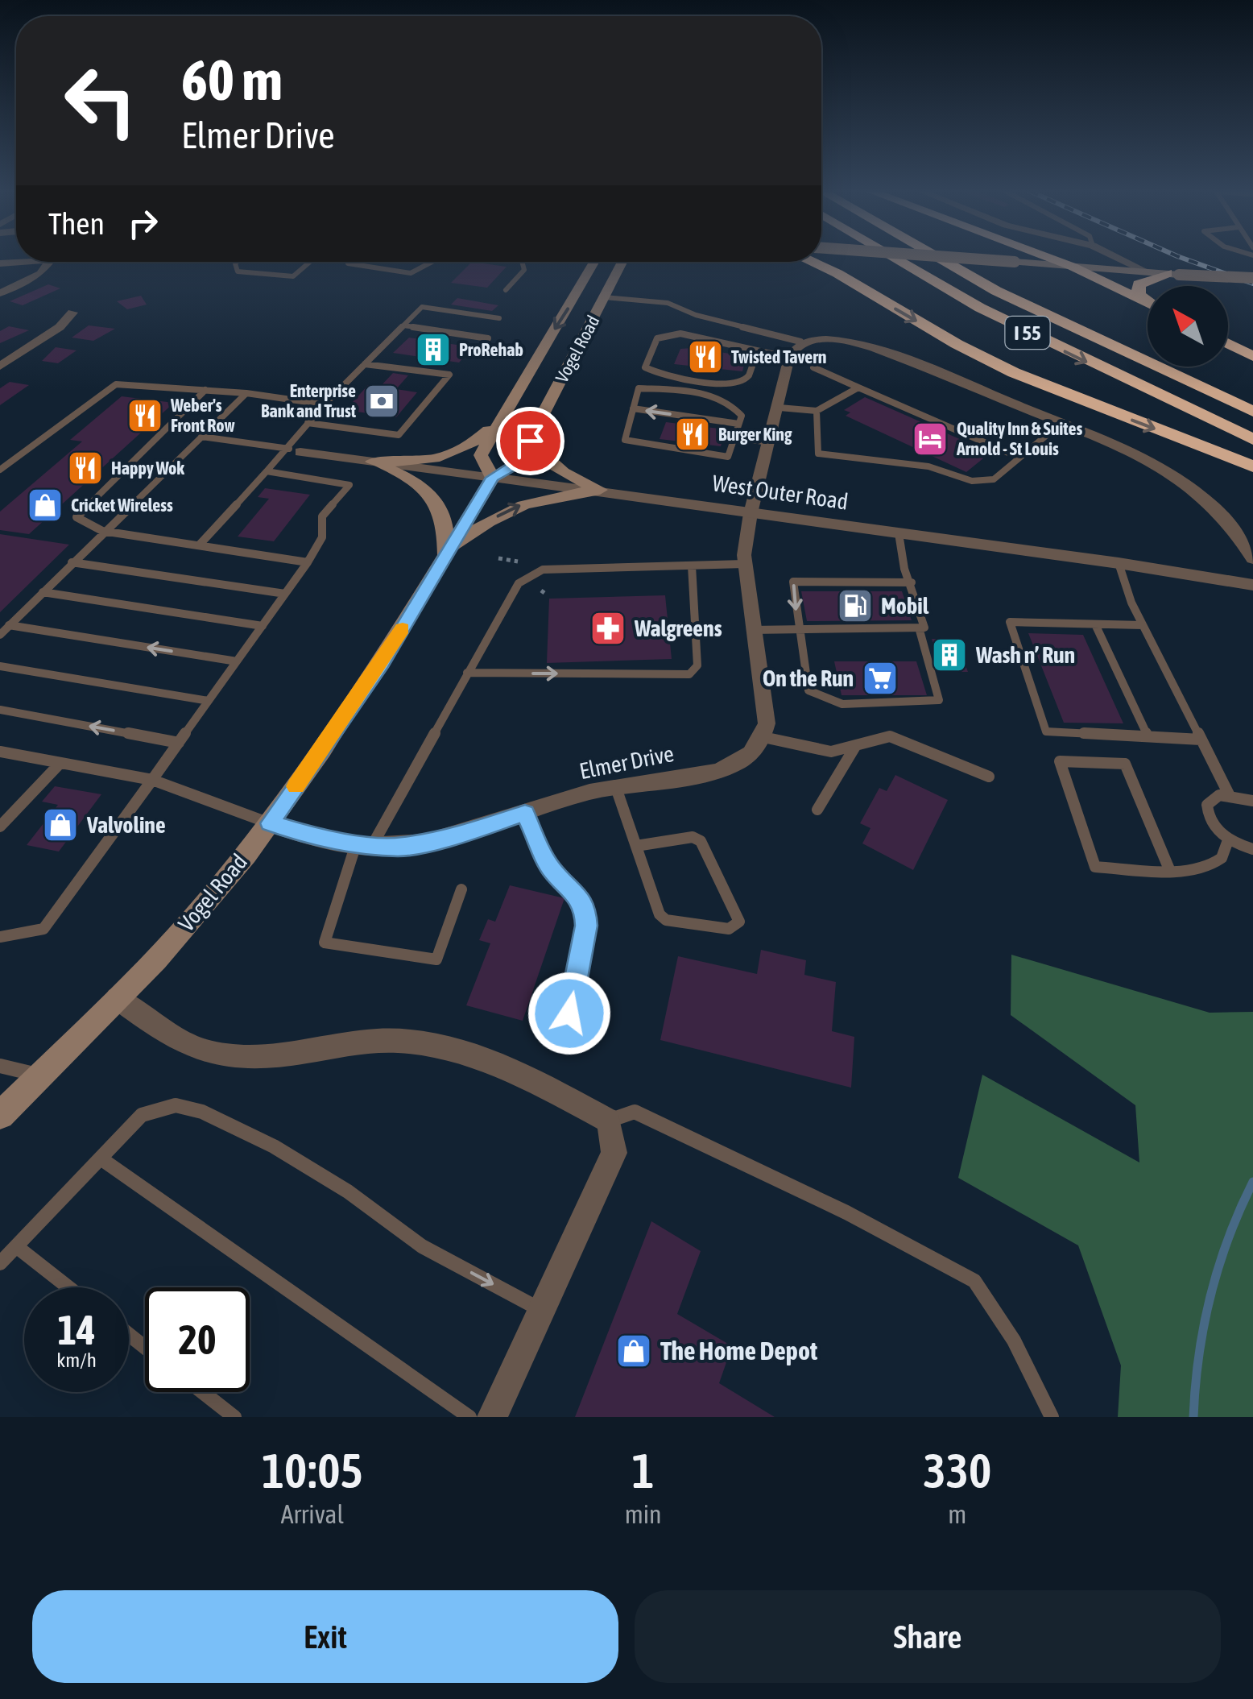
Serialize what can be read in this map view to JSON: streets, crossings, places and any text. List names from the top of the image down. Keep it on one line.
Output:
{"streets":{"highway":["I 55"],"main road":["Vogel Road"],"street":["West Outer Road","Elmer Drive"]},"crossings":[["Vogel Road","West Outer Road"],["Vogel Road","Elmer Drive"]],"places":{"building":["ProRehab","Wash n’ Run"],"restaurant":["Twisted Tavern","Weber's Front Row","Burger King","Happy Wok"],"bank":["Enterprise Bank and Trust"],"hotel":["Quality Inn & Suites Arnold - St Louis"],"shop":["Cricket Wireless","Valvoline","The Home Depot"],"fuel station":["Mobil"],"pharmacy":["Walgreens"],"supermarket":["On the Run"]},"north":"top left","page":{"turn":["60 m","Elmer Drive"],"then":"Then","speed":"14 km/h","limit":"20","eta":["10:05","Arrival","1","min","330","m"],"buttons":["Exit","Share"]}}
